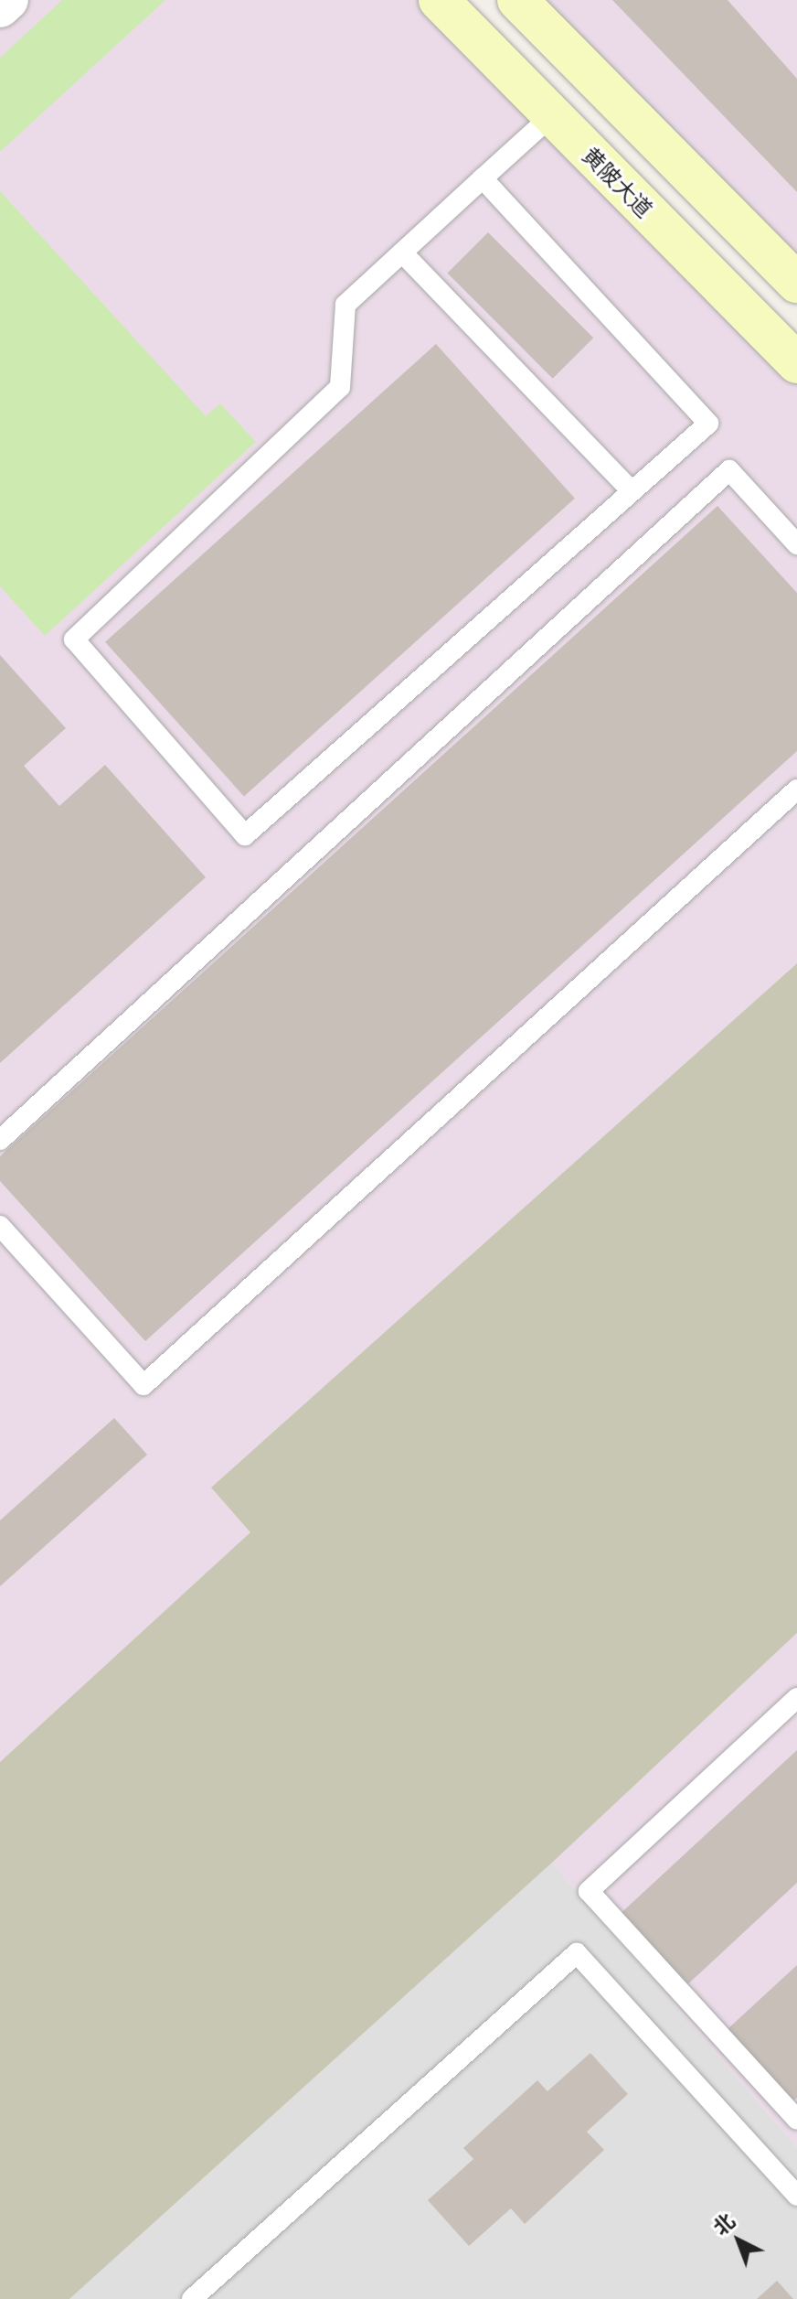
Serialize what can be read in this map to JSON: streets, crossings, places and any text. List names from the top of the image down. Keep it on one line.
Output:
{"streets":{"street":["黄陂大道"]},"north":"top left"}
